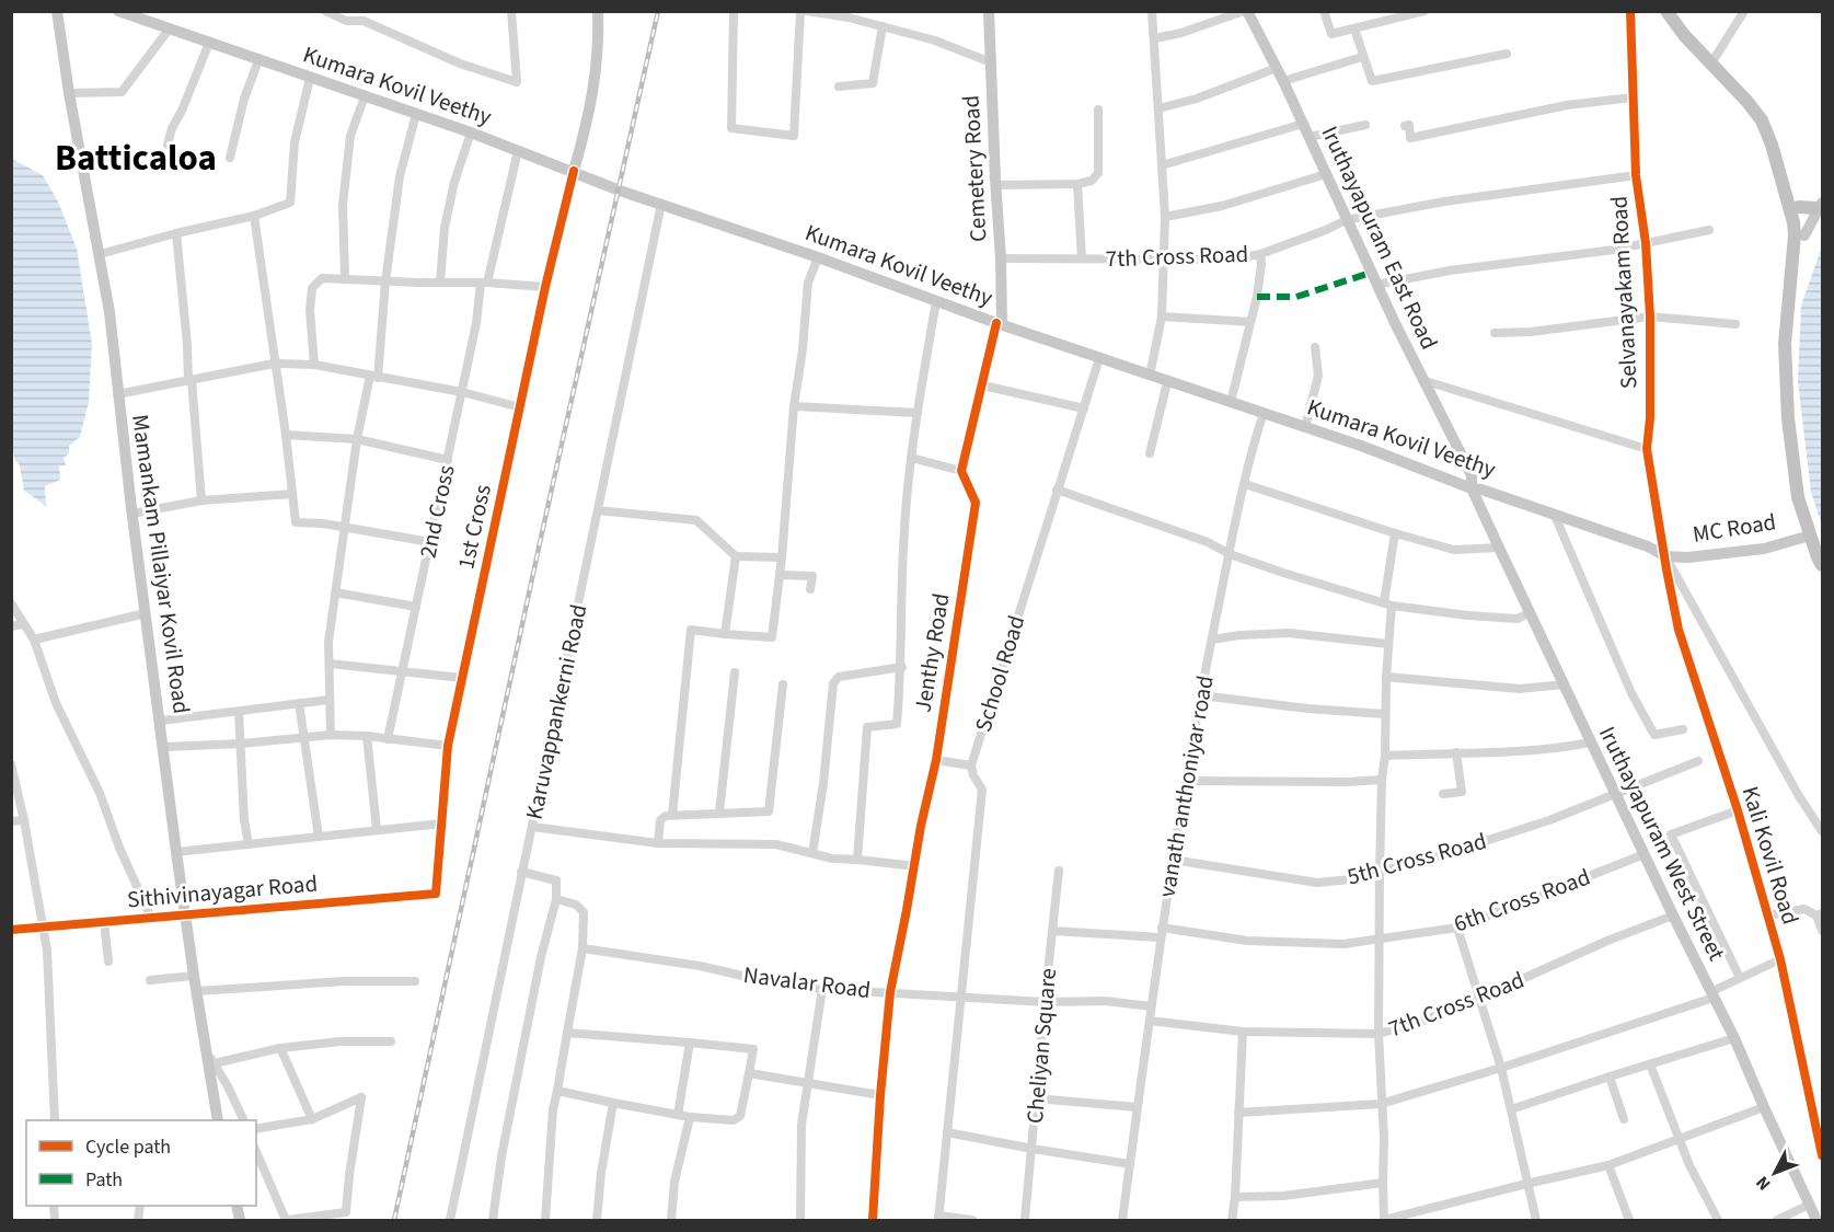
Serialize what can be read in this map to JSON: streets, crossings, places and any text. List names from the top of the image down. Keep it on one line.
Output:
{"streets":{"main road":["Kumara Kovil Veethy","Cemetery Road","Iruthayapuram East Road","MC Road","Mamankam Pillaiyar Kovil Road","Iruthayapuram West Street"],"street":["7th Cross Road","Selvanayakam Road","2nd Cross","1st Cross","Jenthy Road","School Road","Karuvappankerni Road","vanath anthoniyar road","Kali Kovil Road","5th Cross Road","Sithivinayagar Road","6th Cross Road","Navalar Road","Cheliyan Square"]},"crossings":[["Kumara Kovil Veethy","Cemetery Road"],["Kumara Kovil Veethy","Iruthayapuram East Road"],["Kumara Kovil Veethy","Selvanayakam Road"],["Kumara Kovil Veethy","2nd Cross"],["Kumara Kovil Veethy","1st Cross"],["Kumara Kovil Veethy","MC Road"],["Kumara Kovil Veethy","School Road"],["Kumara Kovil Veethy","Karuvappankerni Road"],["Kumara Kovil Veethy","vanath anthoniyar road"],["Kumara Kovil Veethy","Iruthayapuram West Street"],["Cemetery Road","7th Cross Road"],["Iruthayapuram East Road","7th Cross Road"],["Iruthayapuram East Road","Iruthayapuram West Street"],["7th Cross Road","vanath anthoniyar road"],["7th Cross Road","Iruthayapuram West Street"],["Selvanayakam Road","MC Road"],["Selvanayakam Road","Kali Kovil Road"],["1st Cross","Sithivinayagar Road"],["Mamankam Pillaiyar Kovil Road","Sithivinayagar Road"],["Jenthy Road","Navalar Road"],["vanath anthoniyar road","5th Cross Road"],["vanath anthoniyar road","6th Cross Road"],["vanath anthoniyar road","Navalar Road"],["Iruthayapuram West Street","5th Cross Road"],["Iruthayapuram West Street","6th Cross Road"],["Navalar Road","Cheliyan Square"]],"districts":["Batticaloa"],"legend":["Cycle path","Path"],"north":"bottom left"}
